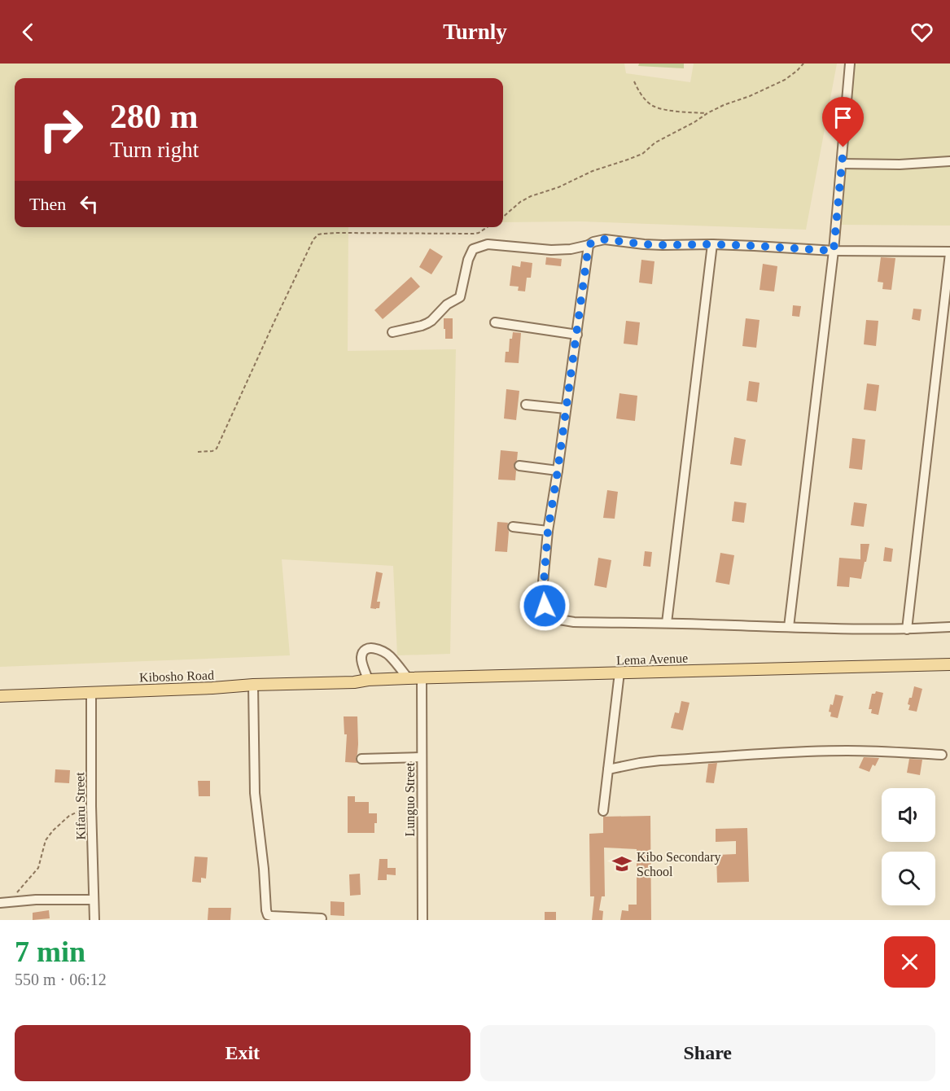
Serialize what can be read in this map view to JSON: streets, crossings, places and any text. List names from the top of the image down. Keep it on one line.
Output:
{"streets":{"main road":["Lema Avenue","Kibosho Road"],"street":["Lunguo Street","Kifaru Street"]},"crossings":[["Lema Avenue","Kibosho Road"],["Lema Avenue","Lunguo Street"],["Kibosho Road","Kifaru Street"]],"places":{"school or university":["Kibo Secondary School"]},"page":{"header":"Turnly","turn":["280 m","Turn right"],"then":"Then","heading":["7 min","550 m · 06:12"],"buttons":["Exit","Share"]}}
